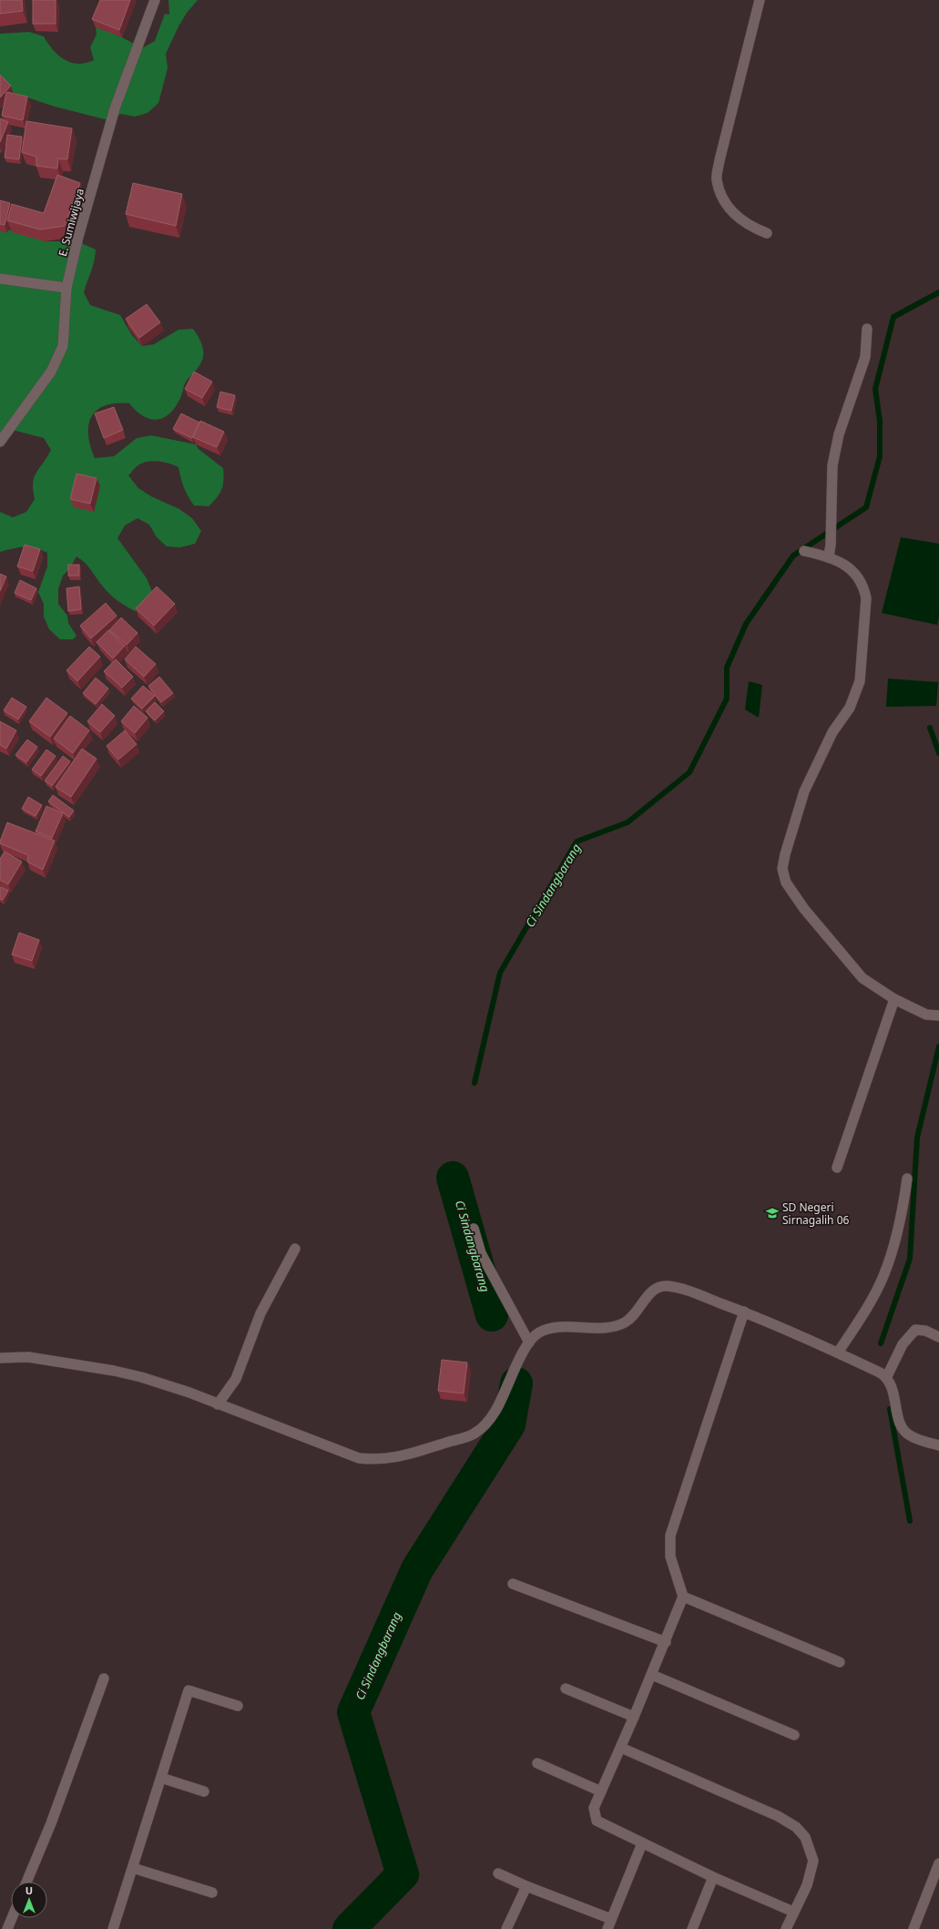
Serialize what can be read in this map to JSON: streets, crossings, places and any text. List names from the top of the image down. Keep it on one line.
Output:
{"streets":{"street":["E. Sumiwijaya"]},"water":["Ci Sindangbarang"],"places":{"school or university":["SD Negeri Sirnagalih 06"]},"north":"top"}
